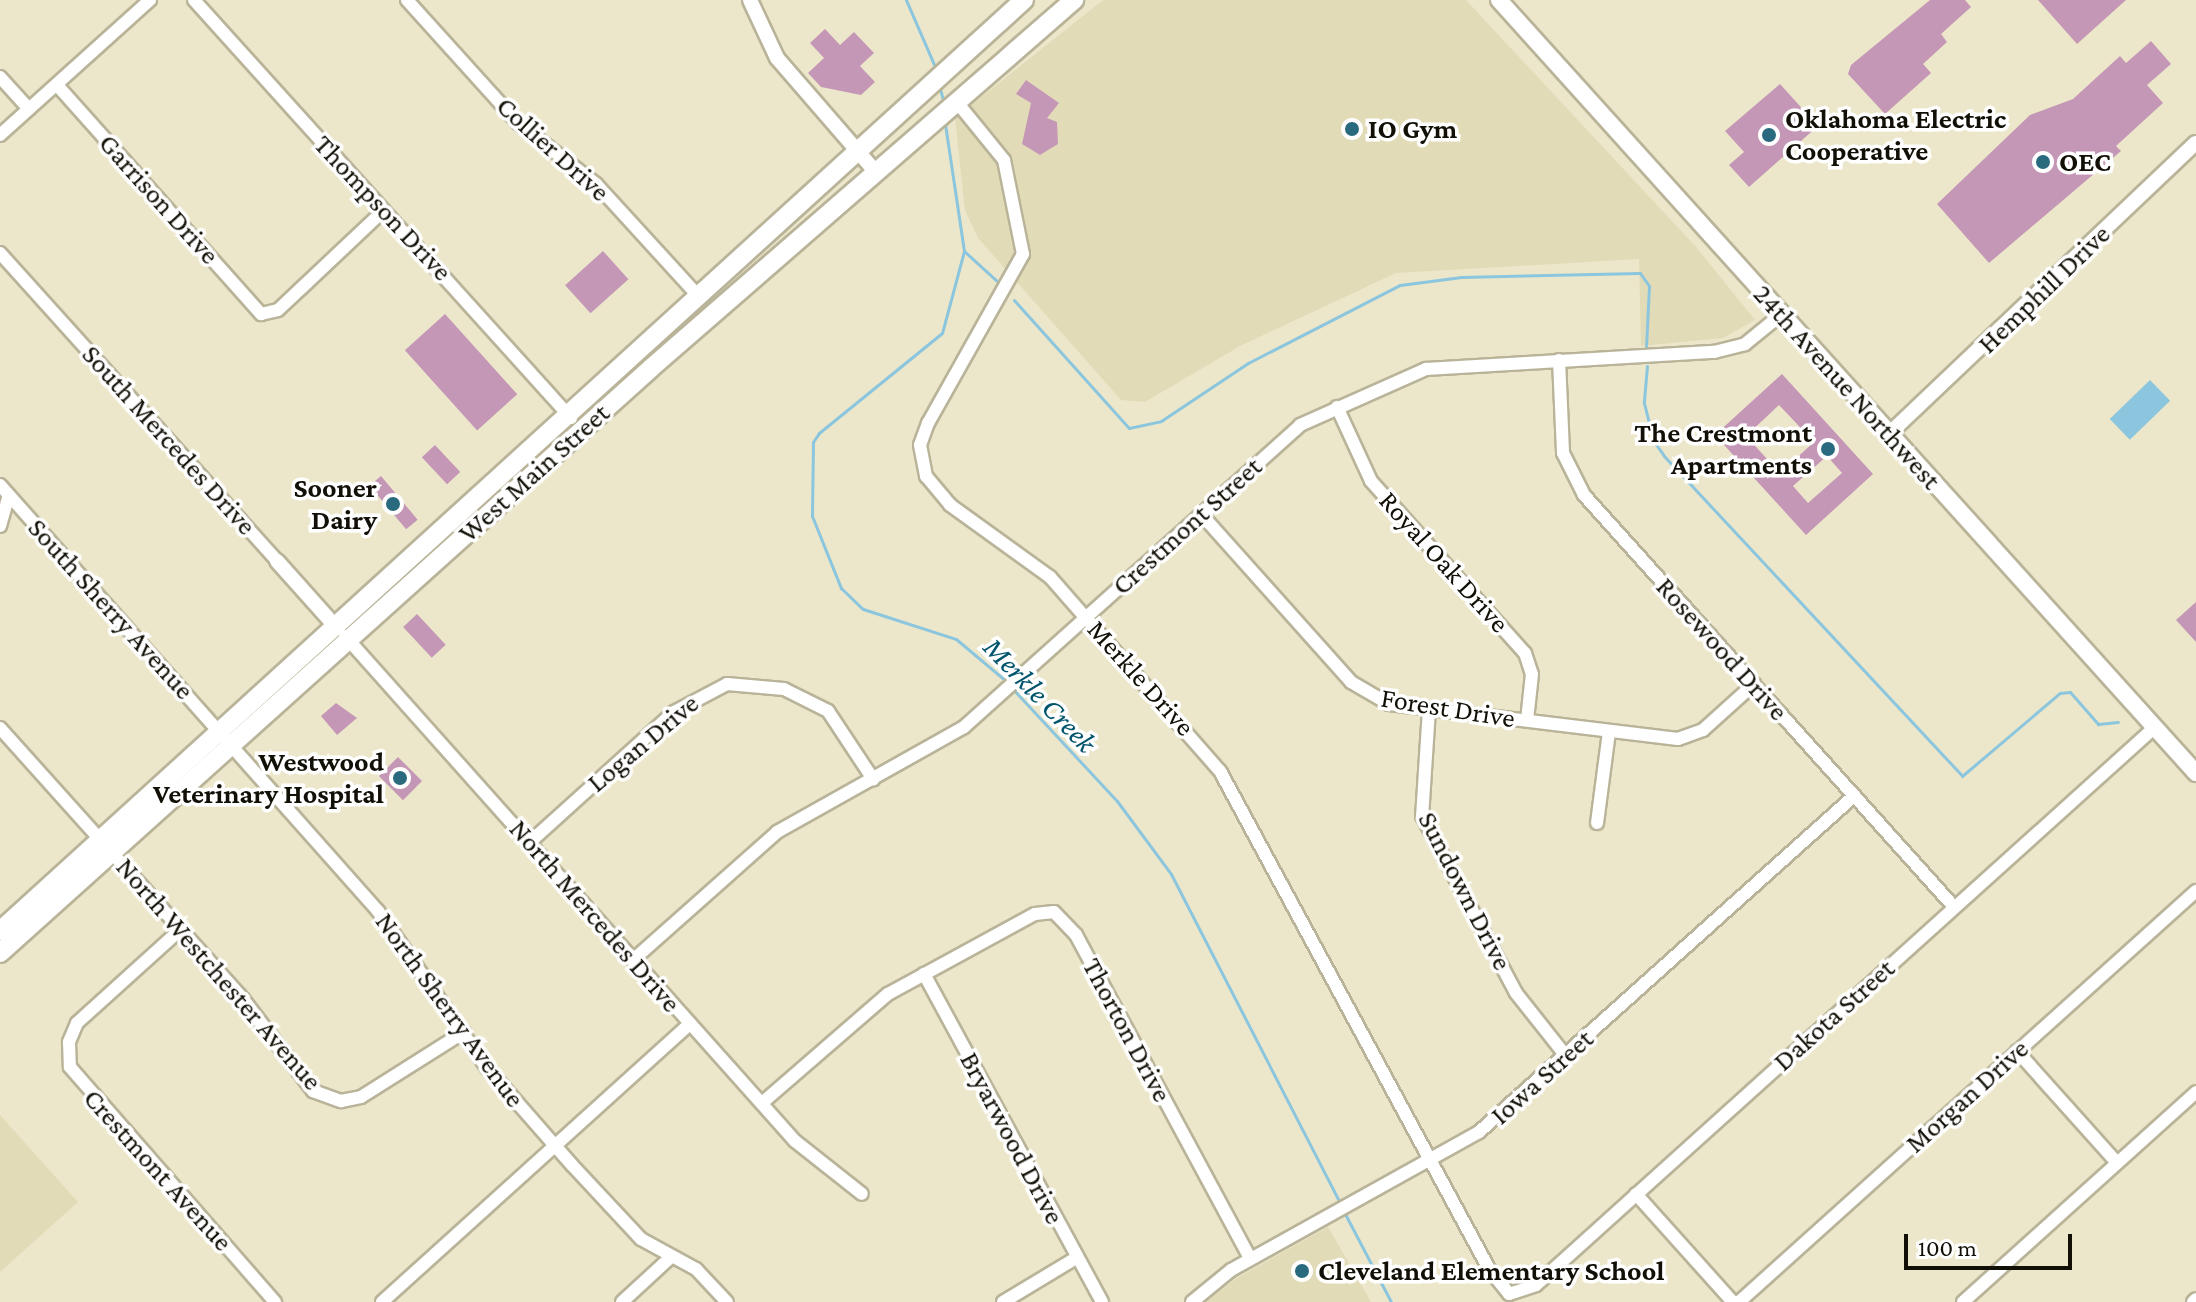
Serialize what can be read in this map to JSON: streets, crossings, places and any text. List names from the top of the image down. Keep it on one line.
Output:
{"streets":{"main road":["24th Avenue Northwest","West Main Street"],"street":["Collier Drive","Garrison Drive","Thompson Drive","Hemphill Drive","South Mercedes Drive","Crestmont Street","Royal Oak Drive","South Sherry Avenue","Rosewood Drive","Merkle Drive","Forest Drive","Logan Drive","Sundown Drive","North Mercedes Drive","North Westchester Avenue","North Sherry Avenue","Dakota Street","Thorton Drive","Iowa Street","Morgan Drive","Bryarwood Drive","Crestmont Avenue"]},"crossings":[["Collier Drive","West Main Street"],["Garrison Drive","Thompson Drive"],["Thompson Drive","West Main Street"],["Hemphill Drive","24th Avenue Northwest"],["24th Avenue Northwest","Crestmont Street"],["24th Avenue Northwest","Dakota Street"],["South Mercedes Drive","West Main Street"],["South Mercedes Drive","North Mercedes Drive"],["West Main Street","South Sherry Avenue"],["West Main Street","Merkle Drive"],["West Main Street","North Mercedes Drive"],["West Main Street","North Westchester Avenue"],["West Main Street","North Sherry Avenue"],["Crestmont Street","Royal Oak Drive"],["Crestmont Street","Rosewood Drive"],["Crestmont Street","Merkle Drive"],["Crestmont Street","Forest Drive"],["Crestmont Street","Logan Drive"],["Crestmont Street","North Mercedes Drive"],["Royal Oak Drive","Forest Drive"],["South Sherry Avenue","North Sherry Avenue"],["Rosewood Drive","Forest Drive"],["Rosewood Drive","Dakota Street"],["Rosewood Drive","Iowa Street"],["Merkle Drive","Dakota Street"],["Merkle Drive","Iowa Street"],["Forest Drive","Sundown Drive"],["Logan Drive","North Mercedes Drive"],["Sundown Drive","Iowa Street"],["North Westchester Avenue","North Sherry Avenue"],["North Westchester Avenue","Crestmont Avenue"],["Thorton Drive","Iowa Street"],["Thorton Drive","Bryarwood Drive"]],"water":["Merkle Creek"],"places":["IO Gym","Oklahoma Electric Cooperative","OEC","The Crestmont Apartments","Sooner Dairy","Westwood Veterinary Hospital","Cleveland Elementary School"],"scale_bar":"100 m"}
